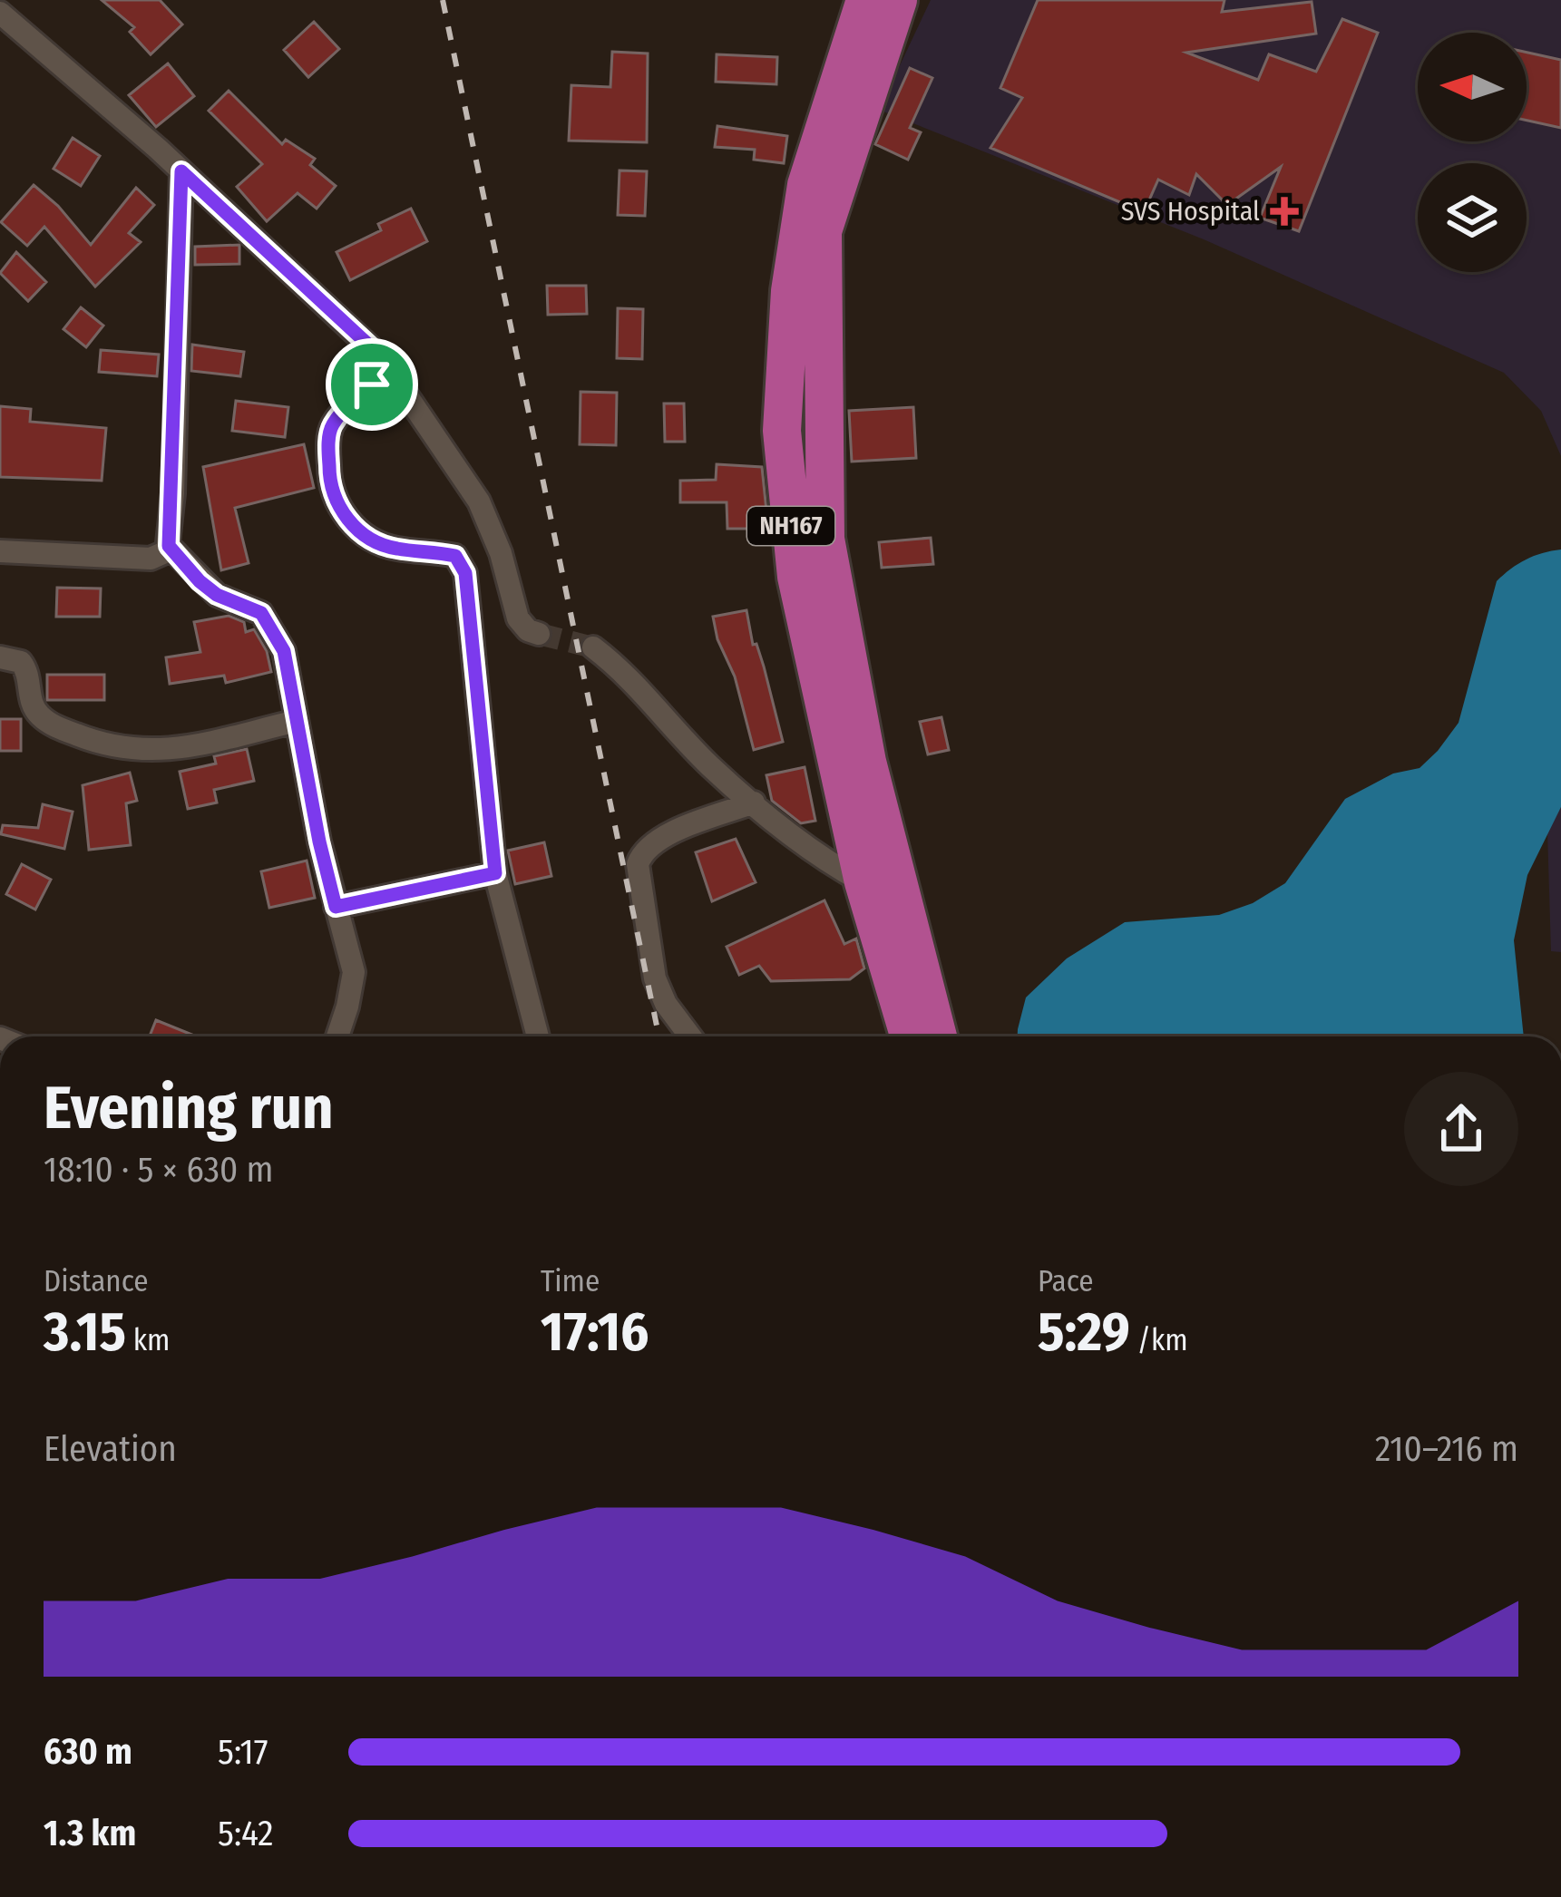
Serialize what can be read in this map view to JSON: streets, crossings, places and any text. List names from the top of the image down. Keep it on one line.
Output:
{"streets":{"highway":["NH167"]},"places":{"health":["SVS Hospital"]},"north":"left","page":{"heading":["Evening run","18:10 · 5 × 630 m"],"stats":[["Distance","3.15 km"],["Time","17:16"],["Pace","5:29 /km"]],"chart":["Elevation","210–216 m"],"list":[{"name":"630 m","note":"5:17"},{"name":"1.3 km","note":"5:42"}]}}
